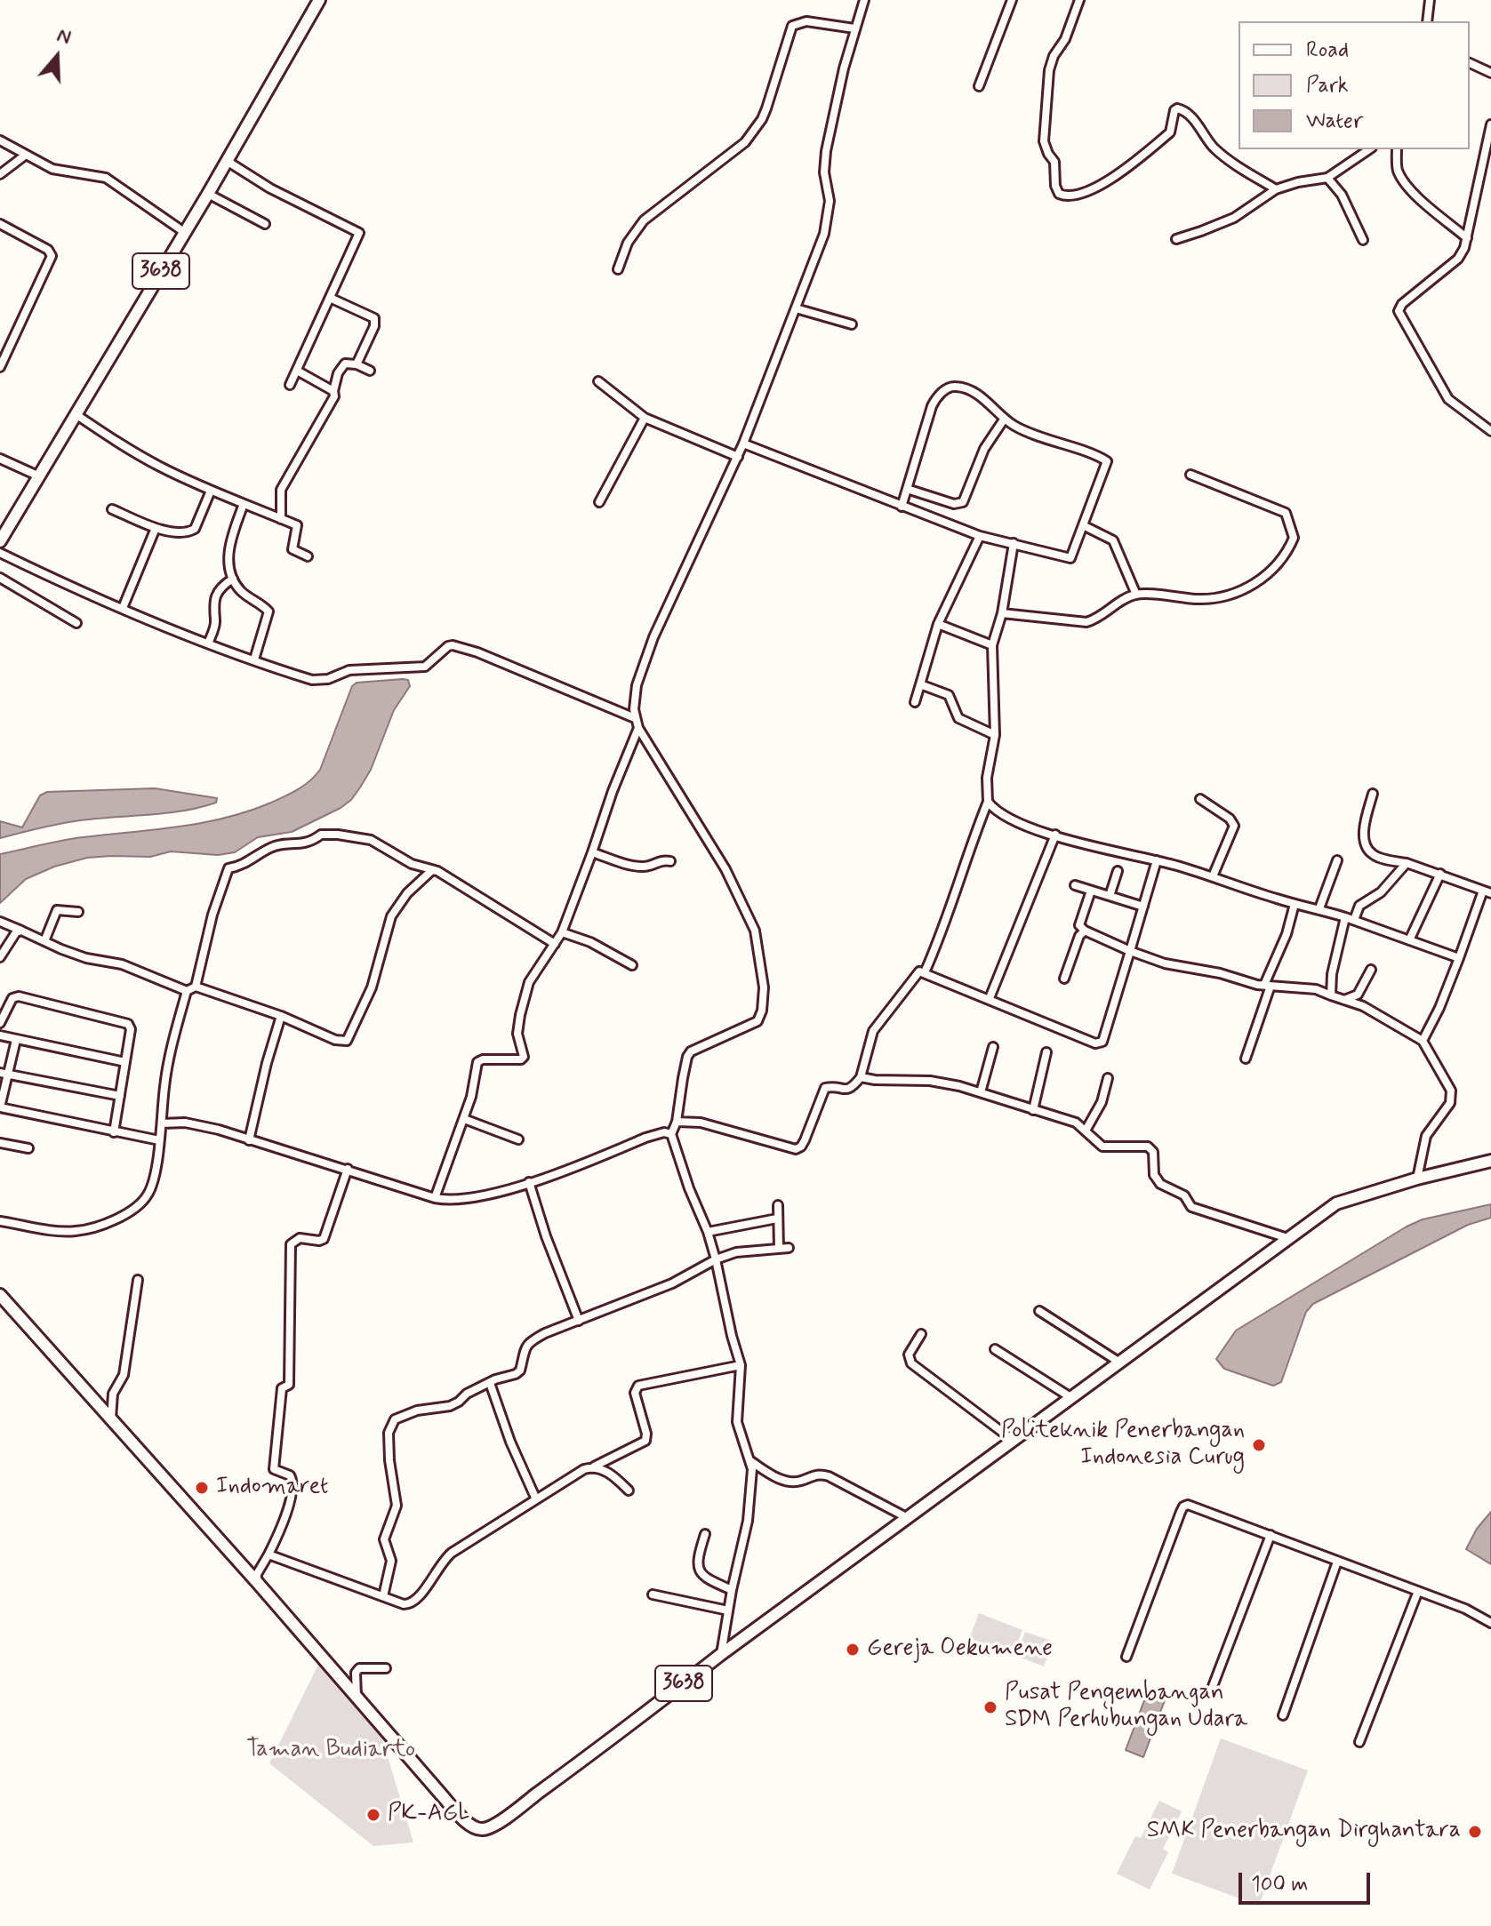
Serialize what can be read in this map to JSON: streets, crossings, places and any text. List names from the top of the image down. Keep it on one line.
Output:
{"streets":{"main road":["3638"]},"parks":["Taman Budiarto"],"places":["Politeknik Penerbangan Indonesia Curug","Indomaret","Gereja Oekumene","Pusat Pengembangan SDM Perhubungan Udara","PK-AGL","SMK Penerbangan Dirghantara"],"legend":["Road","Park","Water"],"scale_bar":"100 m","north":"top"}
